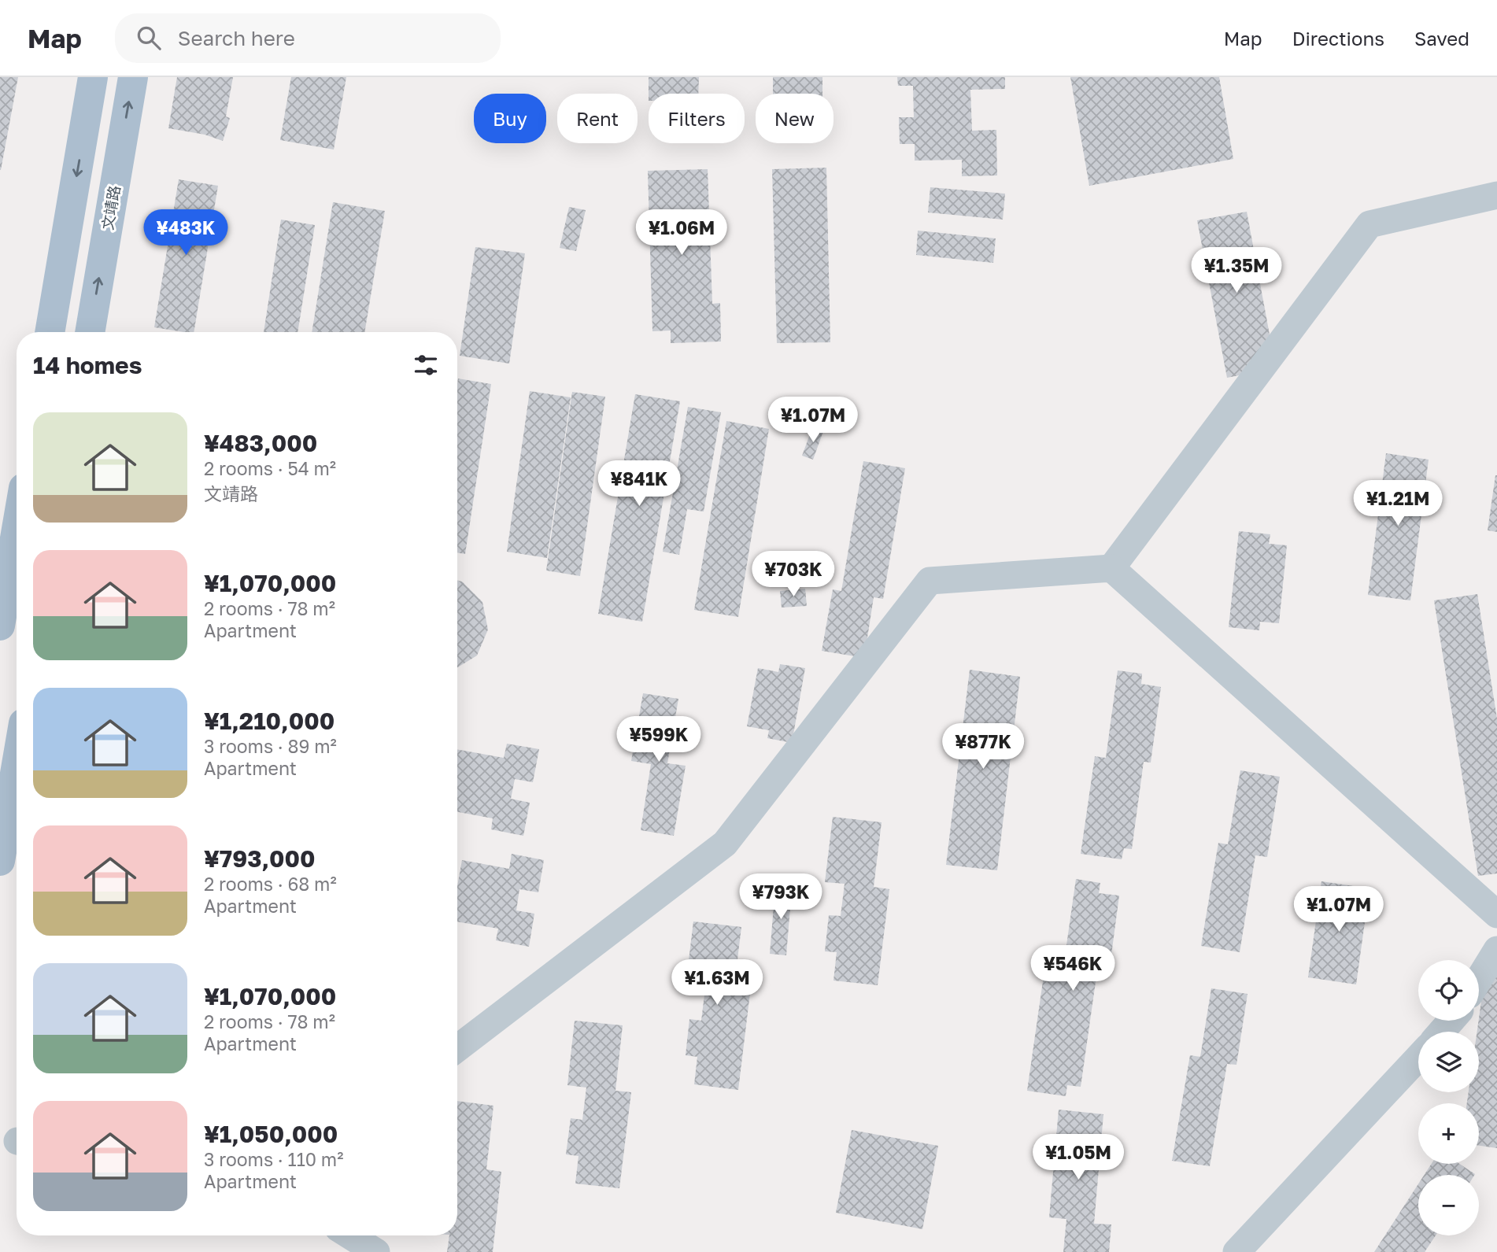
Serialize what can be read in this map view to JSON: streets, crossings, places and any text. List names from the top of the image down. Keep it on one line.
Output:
{"streets":{"main road":["文靖路"]},"page":{"header":"Map","search":"Search here","nav":["Map","Directions","Saved"],"chip":["Buy","Rent","Filters","New"],"price":["¥483K","¥1.06M","¥1.35M","¥1.07M","¥841K","¥1.21M","¥703K","¥599K","¥877K","¥793K","¥1.07M","¥546K","¥1.63M","¥1.05M"],"heading":"14 homes","list":[{"name":"¥483,000","note":"2 rooms · 54 m² · 文靖路"},{"name":"¥1,070,000","note":"2 rooms · 78 m² · Apartment"},{"name":"¥1,210,000","note":"3 rooms · 89 m² · Apartment"},{"name":"¥793,000","note":"2 rooms · 68 m² · Apartment"},{"name":"¥1,070,000","note":"2 rooms · 78 m² · Apartment"},{"name":"¥1,050,000","note":"3 rooms · 110 m² · Apartment"}],"map_buttons":["+","−"]}}
